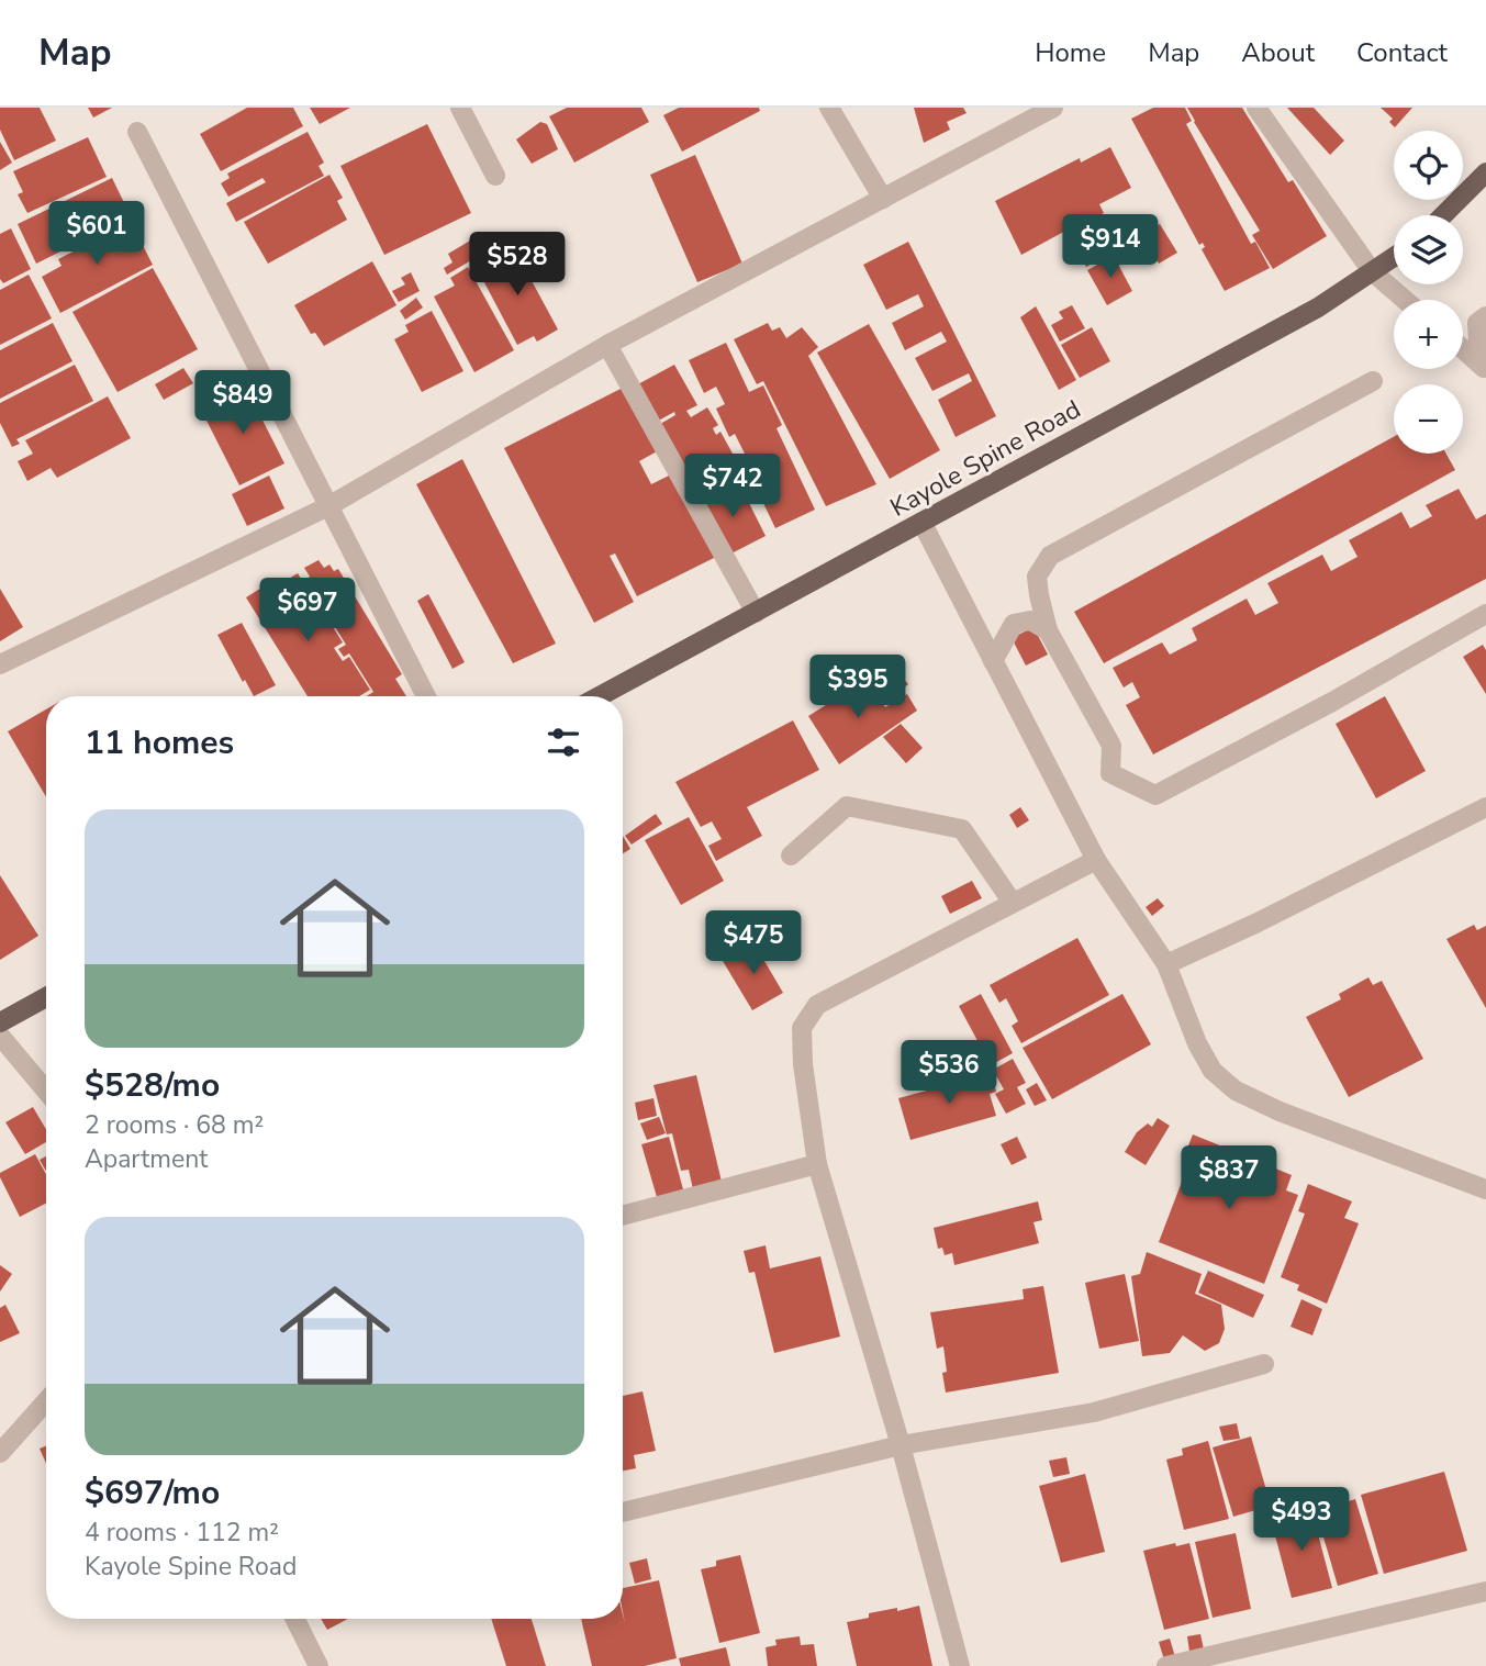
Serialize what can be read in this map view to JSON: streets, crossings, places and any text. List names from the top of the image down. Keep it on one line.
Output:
{"streets":{"main road":["Kayole Spine Road"]},"page":{"header":"Map","nav":["Home","Map","About","Contact"],"map_buttons":["+","−"],"price":["$601","$914","$528","$849","$742","$697","$395","$475","$536","$837","$493"],"heading":"11 homes","list":[{"name":"$528/mo","note":"2 rooms · 68 m² · Apartment"},{"name":"$697/mo","note":"4 rooms · 112 m² · Kayole Spine Road"}]}}
